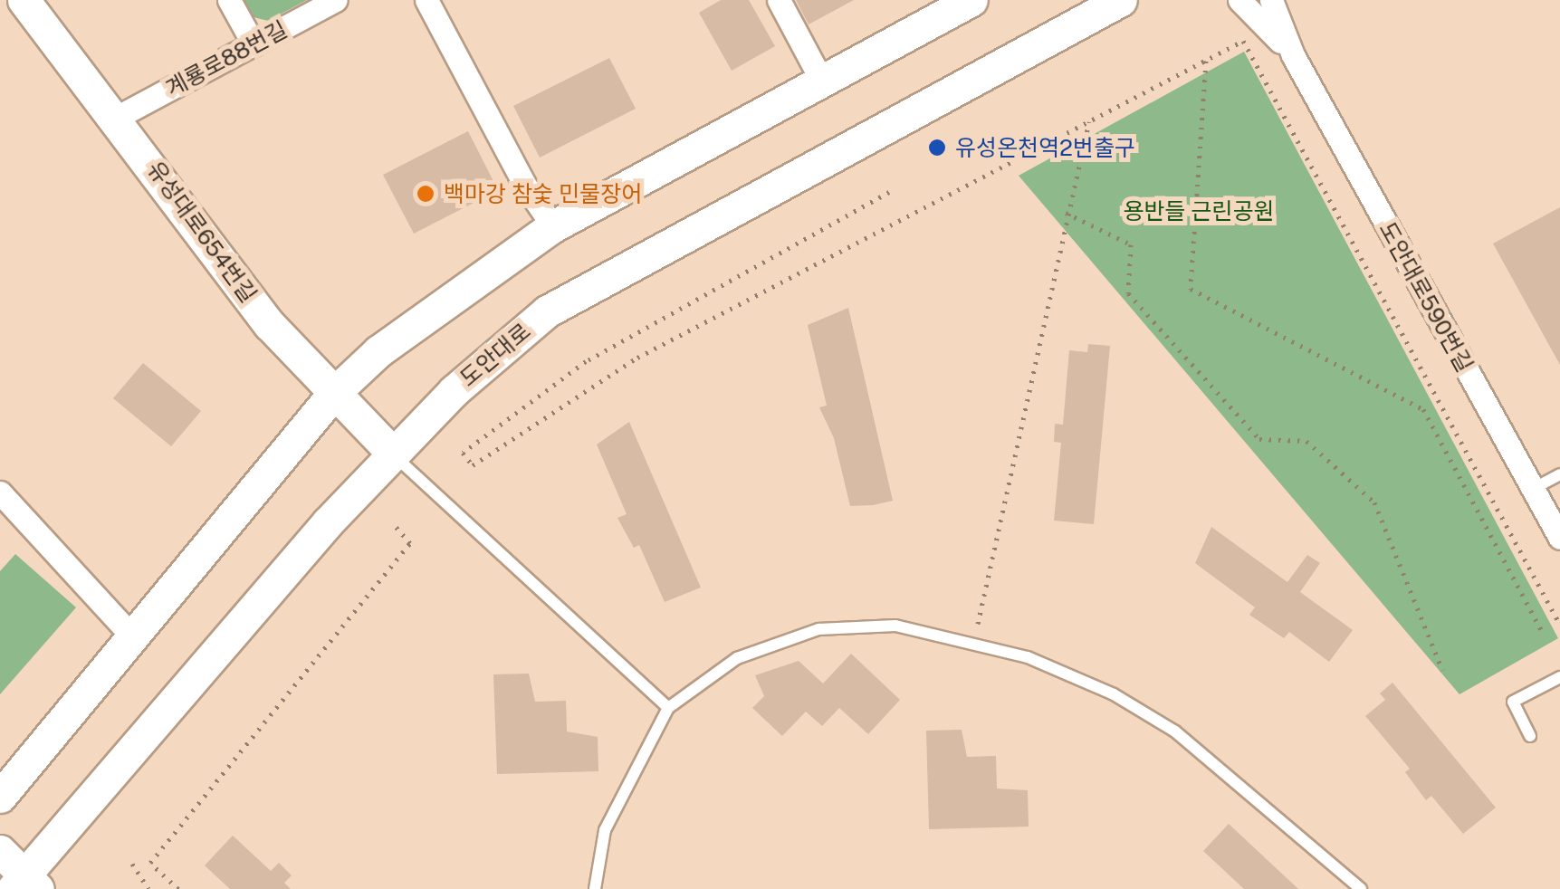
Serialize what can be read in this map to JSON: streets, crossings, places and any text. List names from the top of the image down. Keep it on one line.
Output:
{"streets":{"main road":["유성대로654번길","도안대로"],"street":["계룡로88번길","도안대로590번길"]},"crossings":[["계룡로88번길","유성대로654번길"],["유성대로654번길","도안대로"]],"parks":["용반들 근린공원"],"places":["유성온천역2번출구","백마강 참숯 민물장어"]}
